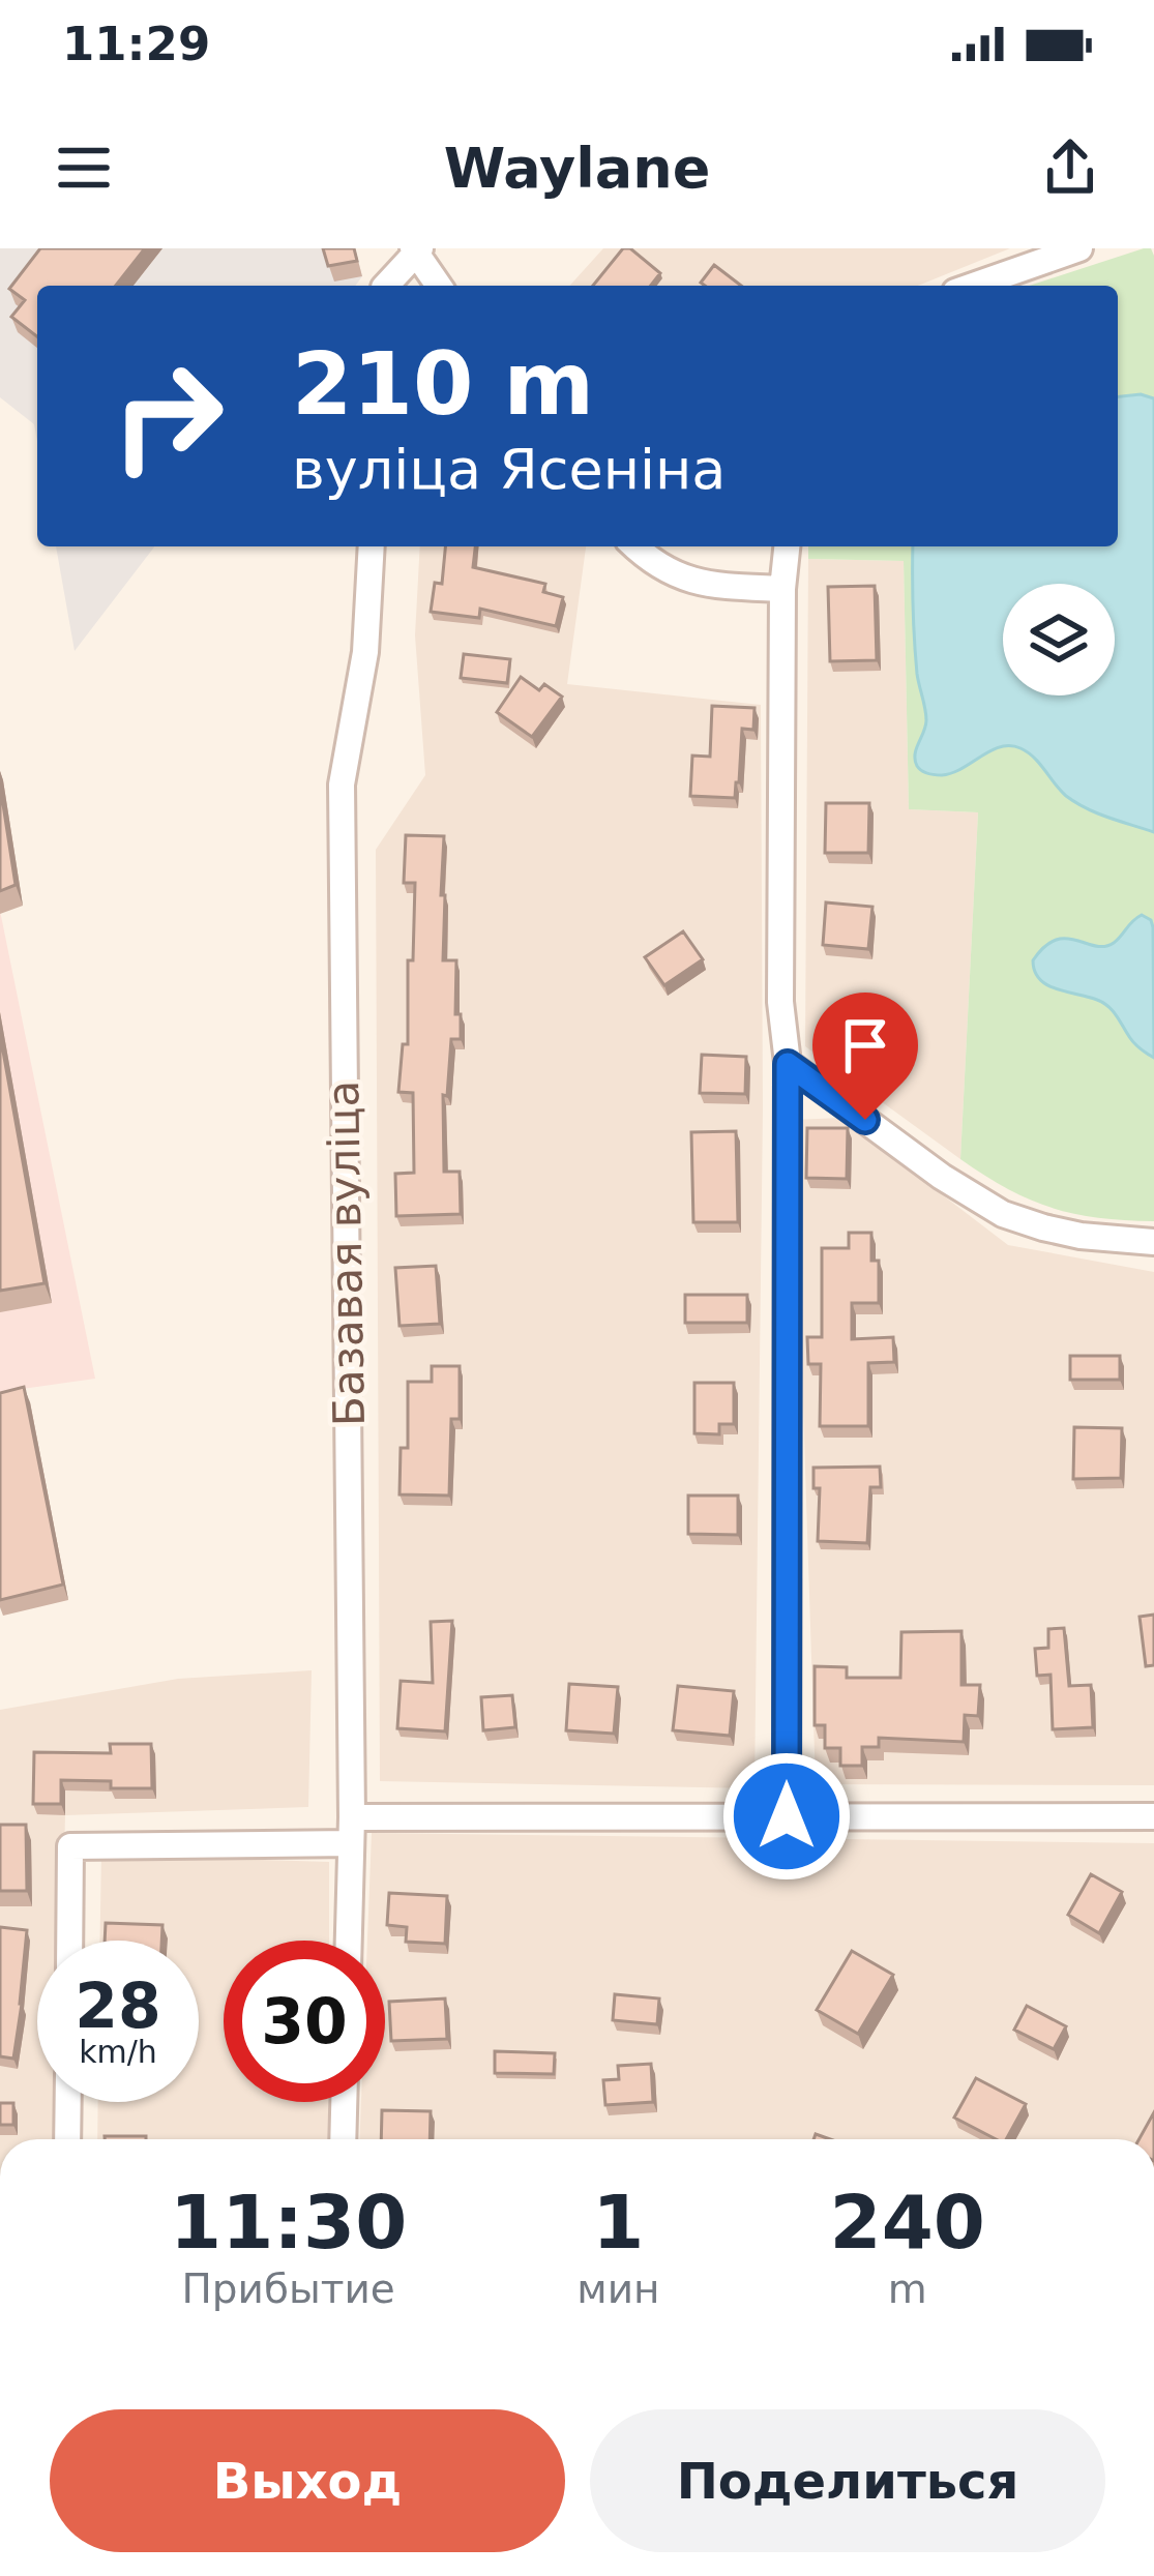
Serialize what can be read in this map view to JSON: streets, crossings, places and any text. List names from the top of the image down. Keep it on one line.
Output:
{"streets":{"street":["Базавая вуліца"]},"page":{"status":"11:29","header":"Waylane","turn":["210 m","вуліца Ясеніна"],"speed":"28 km/h","limit":"30","eta":["11:30","Прибытие","1","мин","240","m"],"buttons":["Выход","Поделиться"]}}
